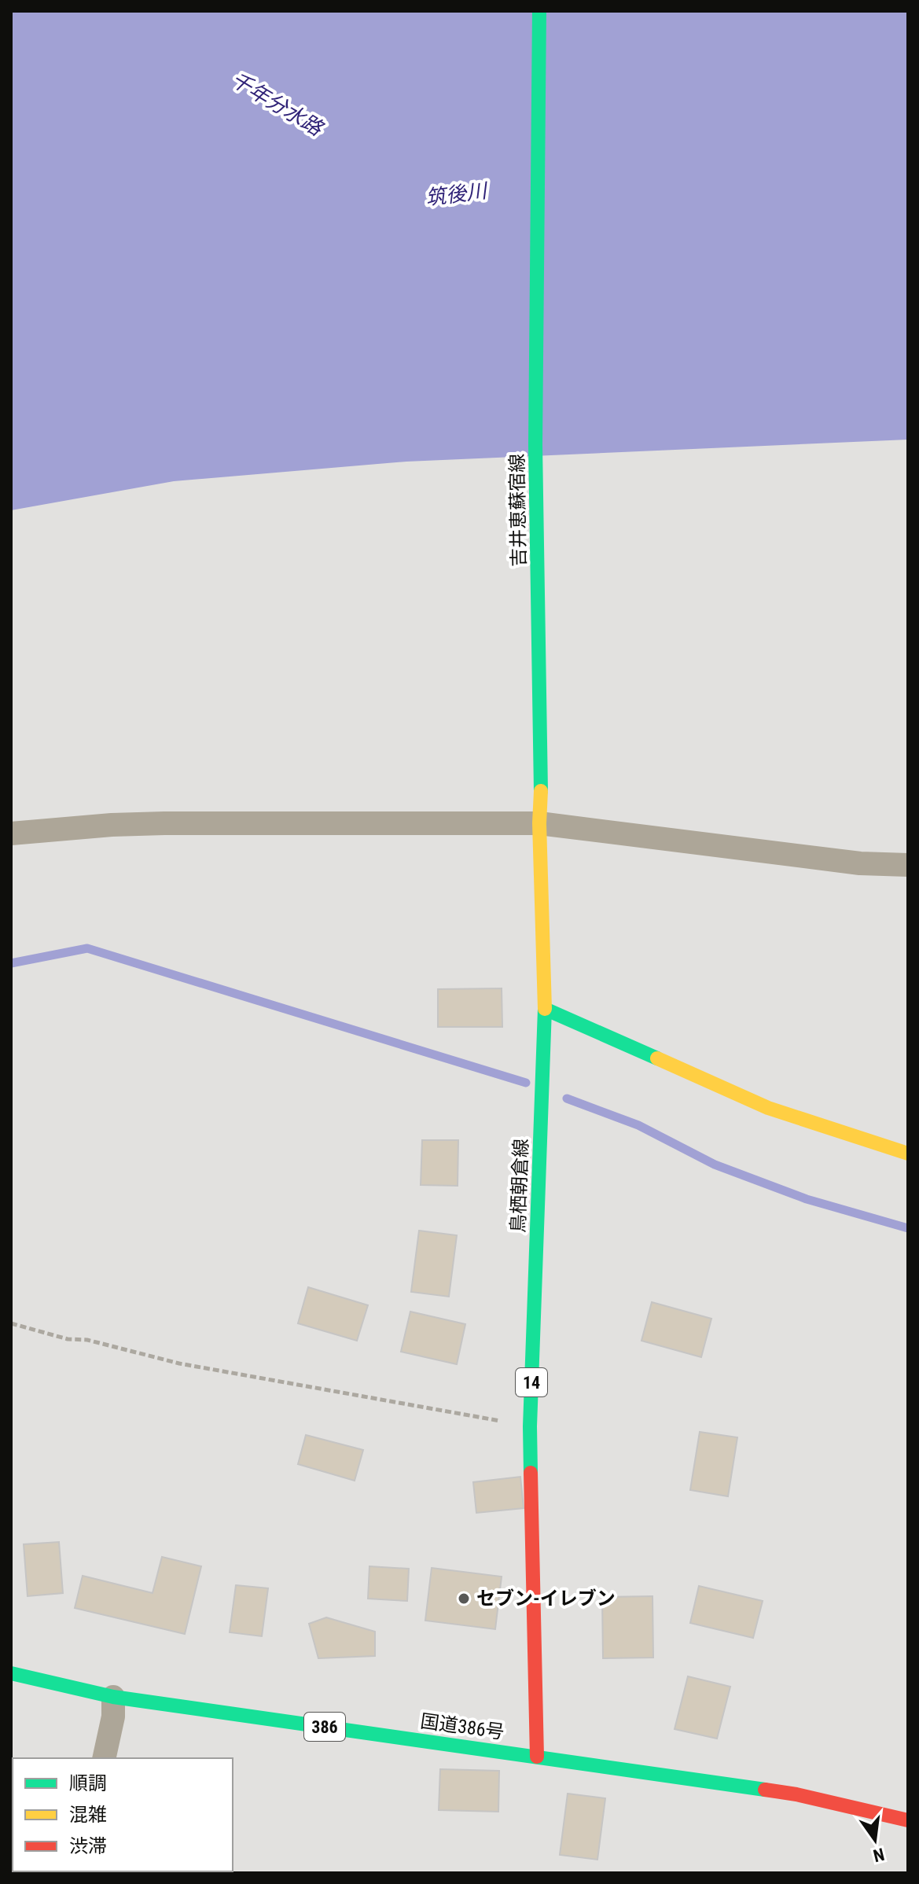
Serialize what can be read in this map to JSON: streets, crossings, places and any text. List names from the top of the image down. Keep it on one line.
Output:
{"streets":{"main road":["吉井恵蘇宿線","鳥栖朝倉線","14","386","国道386号"]},"crossings":[["吉井恵蘇宿線","鳥栖朝倉線"],["鳥栖朝倉線","国道386号"]],"water":["千年分水路","筑後川"],"places":["セブン-イレブン"],"legend":["順調","混雑","渋滞"],"north":"bottom"}
